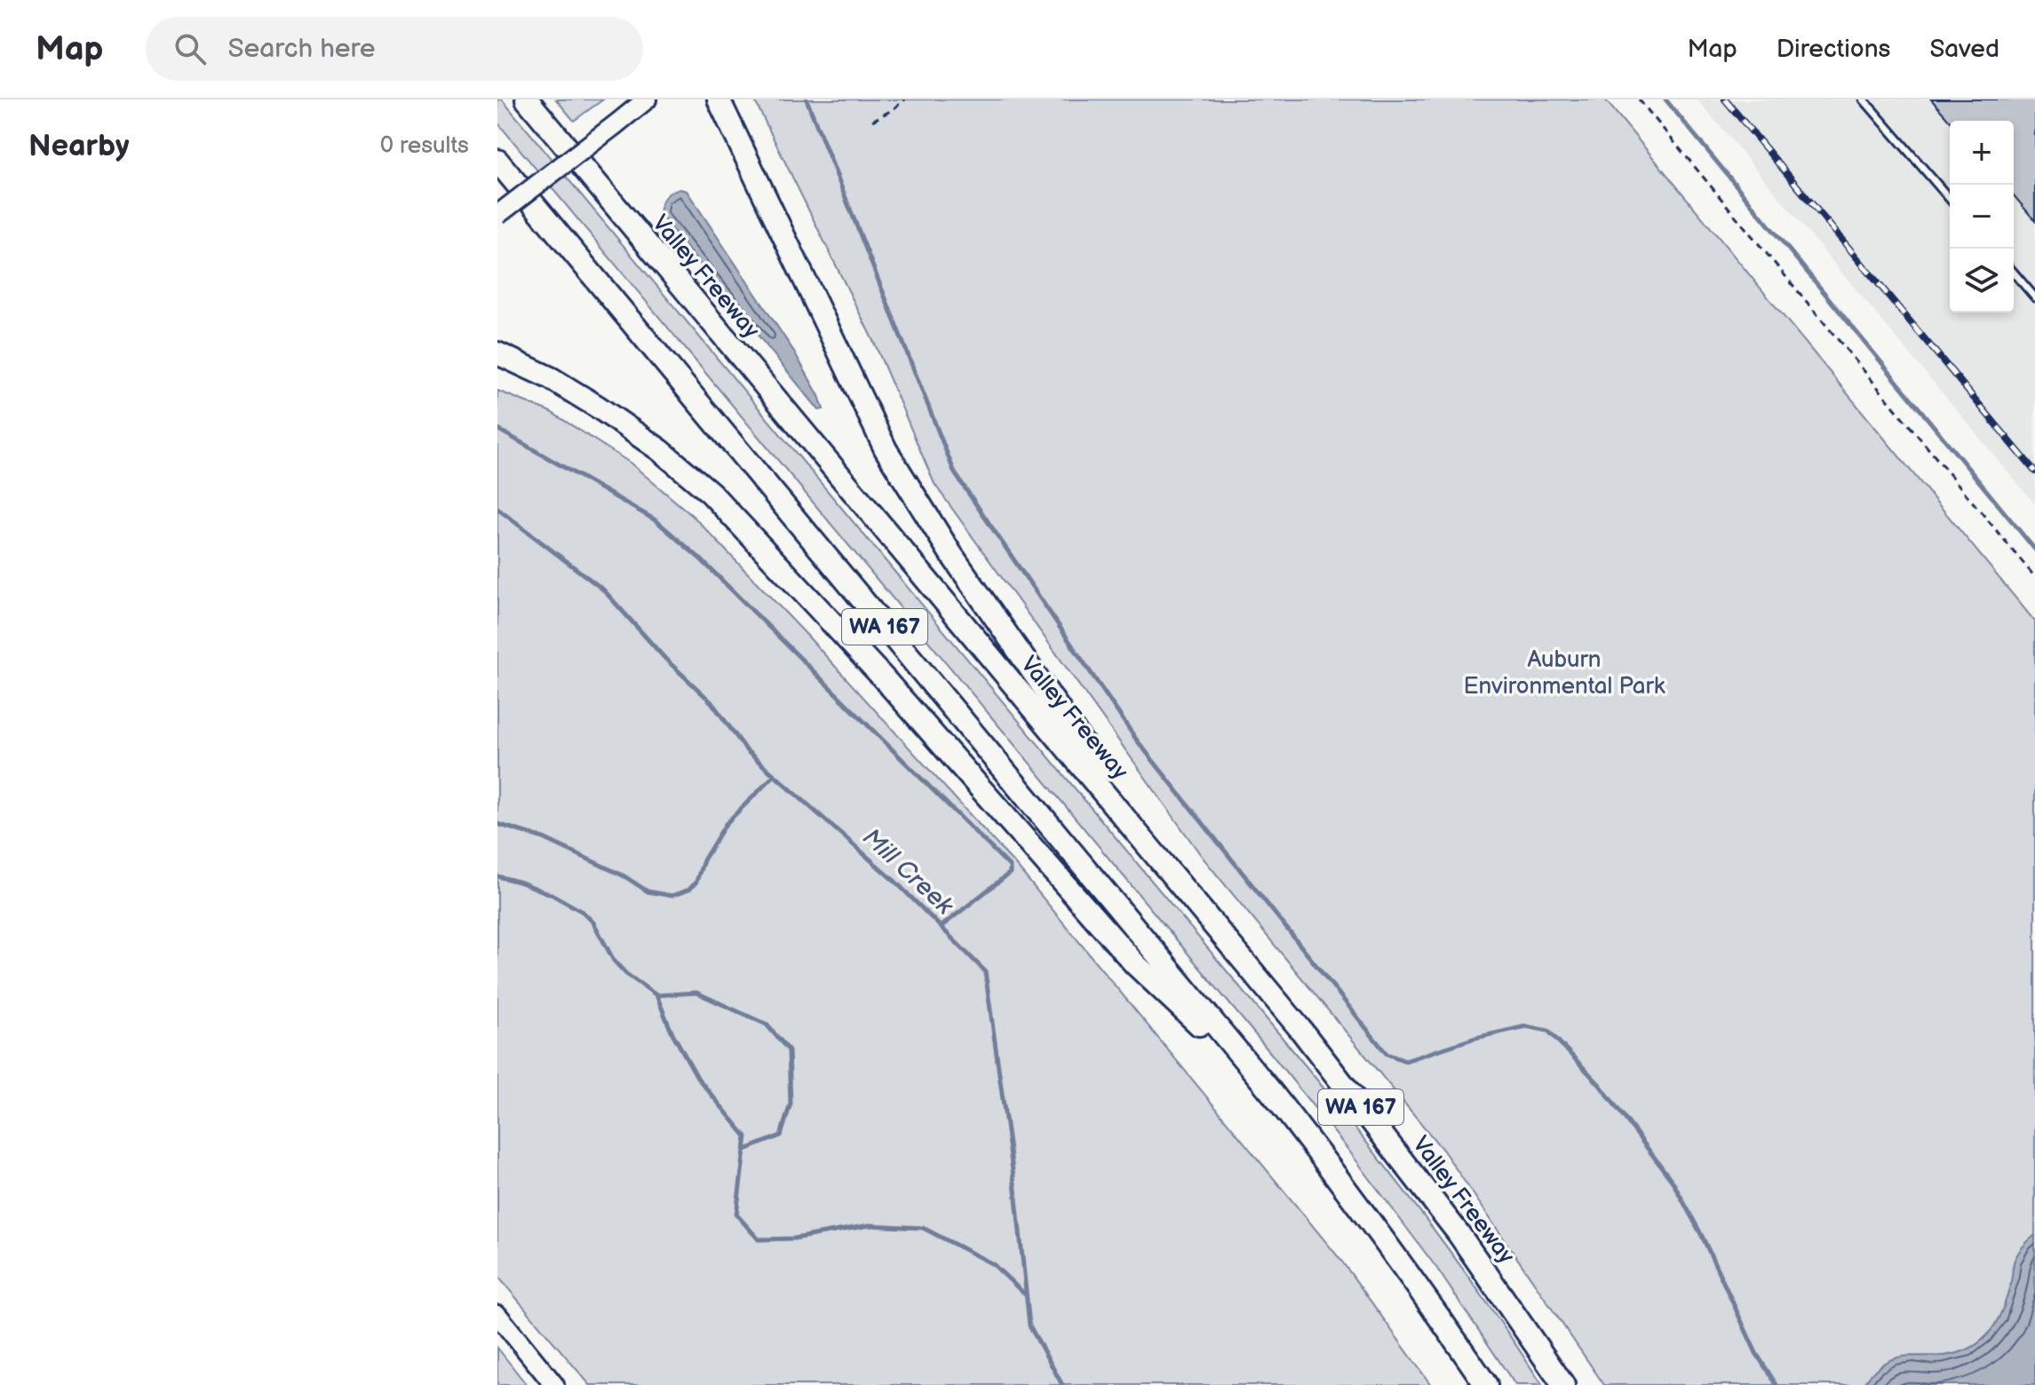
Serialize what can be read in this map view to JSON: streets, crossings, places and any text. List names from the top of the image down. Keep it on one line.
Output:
{"streets":{"highway":["Valley Freeway","WA 167"]},"water":["Mill Creek"],"parks":["Auburn Environmental Park"],"page":{"header":"Map","search":"Search here","nav":["Map","Directions","Saved"],"heading":["Nearby","0 results"],"map_buttons":["+","−"]}}
